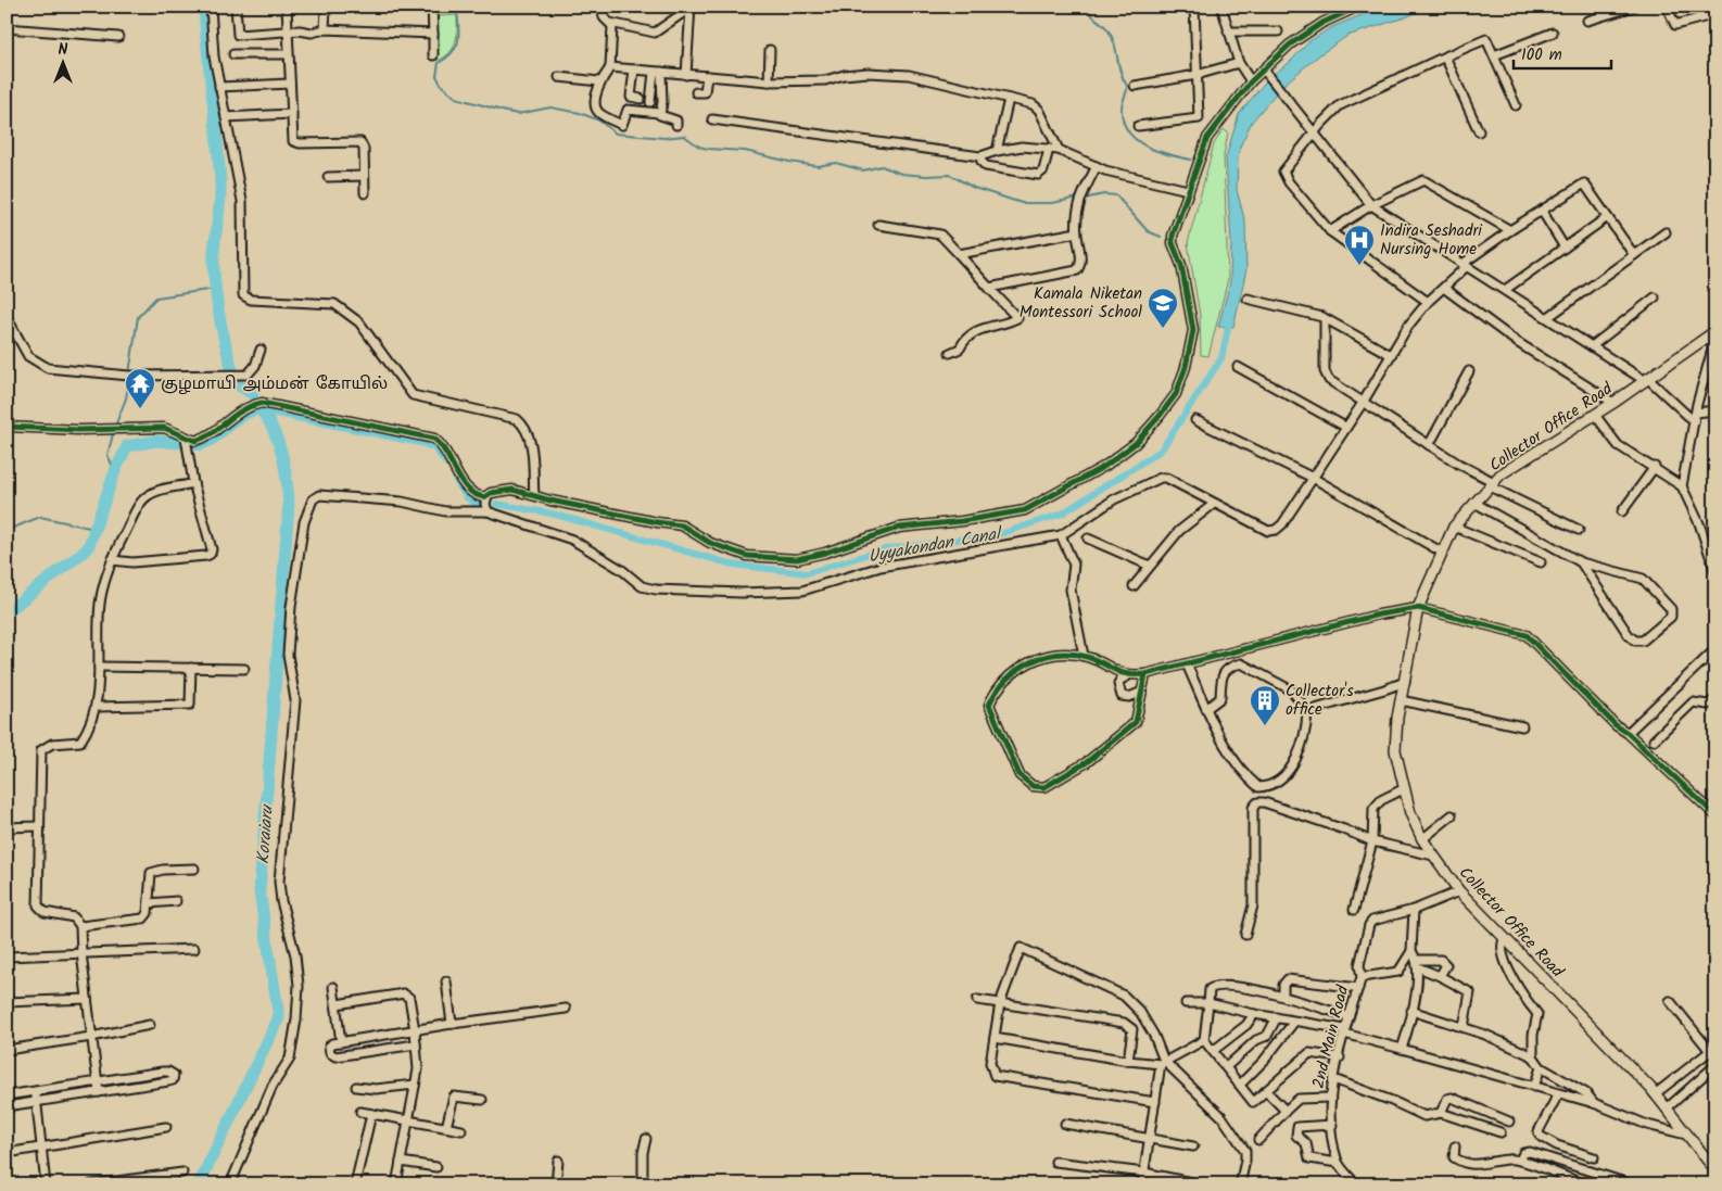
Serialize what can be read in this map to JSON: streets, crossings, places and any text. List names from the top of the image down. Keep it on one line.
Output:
{"streets":{"main road":["Collector Office Road"],"street":["2nd Main Road"]},"water":["Uyyakondan Canal","Koraiaru"],"places":{"hospital":["Indira Seshadri Nursing Home"],"school or university":["Kamala Niketan Montessori School"],"temple":["குழமாயி அம்மன் கோயில்"],"building":["Collector's office"]},"scale_bar":"100 m","north":"top"}
